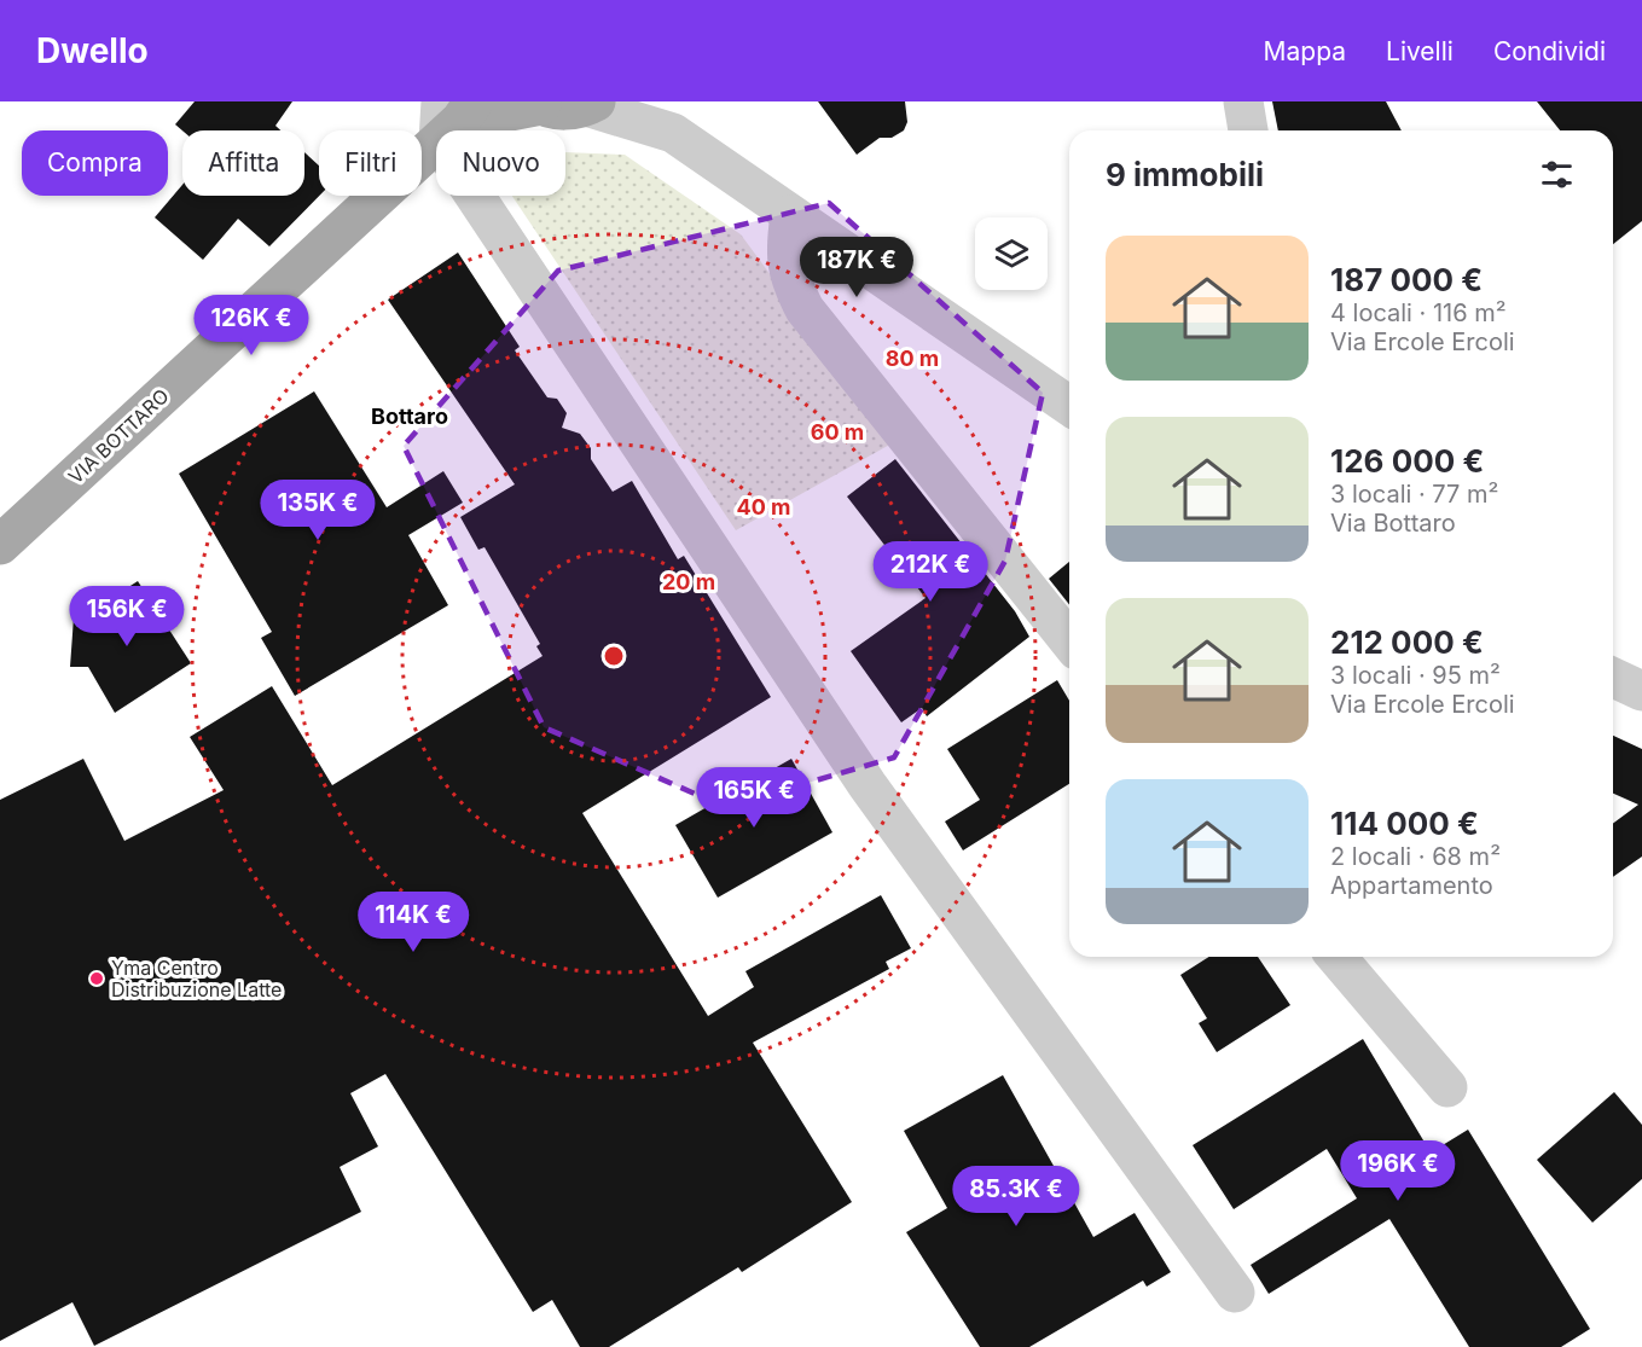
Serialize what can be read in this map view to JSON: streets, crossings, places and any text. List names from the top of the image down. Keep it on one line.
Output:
{"streets":{"main road":["VIA BOTTARO"]},"districts":["Bottaro"],"places":["Yma Centro Distribuzione Latte"],"page":{"header":"Dwello","nav":["Mappa","Livelli","Condividi"],"chip":["Compra","Affitta","Filtri","Nuovo"],"heading":"9 immobili","list":[{"name":"187 000 €","note":"4 locali · 116 m² · Via Ercole Ercoli"},{"name":"126 000 €","note":"3 locali · 77 m² · Via Bottaro"},{"name":"212 000 €","note":"3 locali · 95 m² · Via Ercole Ercoli"},{"name":"114 000 €","note":"2 locali · 68 m² · Appartamento"}],"price":["187K €","126K €","135K €","212K €","156K €","165K €","114K €","196K €","85.3K €"]},"rings":["80 m","60 m","40 m","20 m"]}
